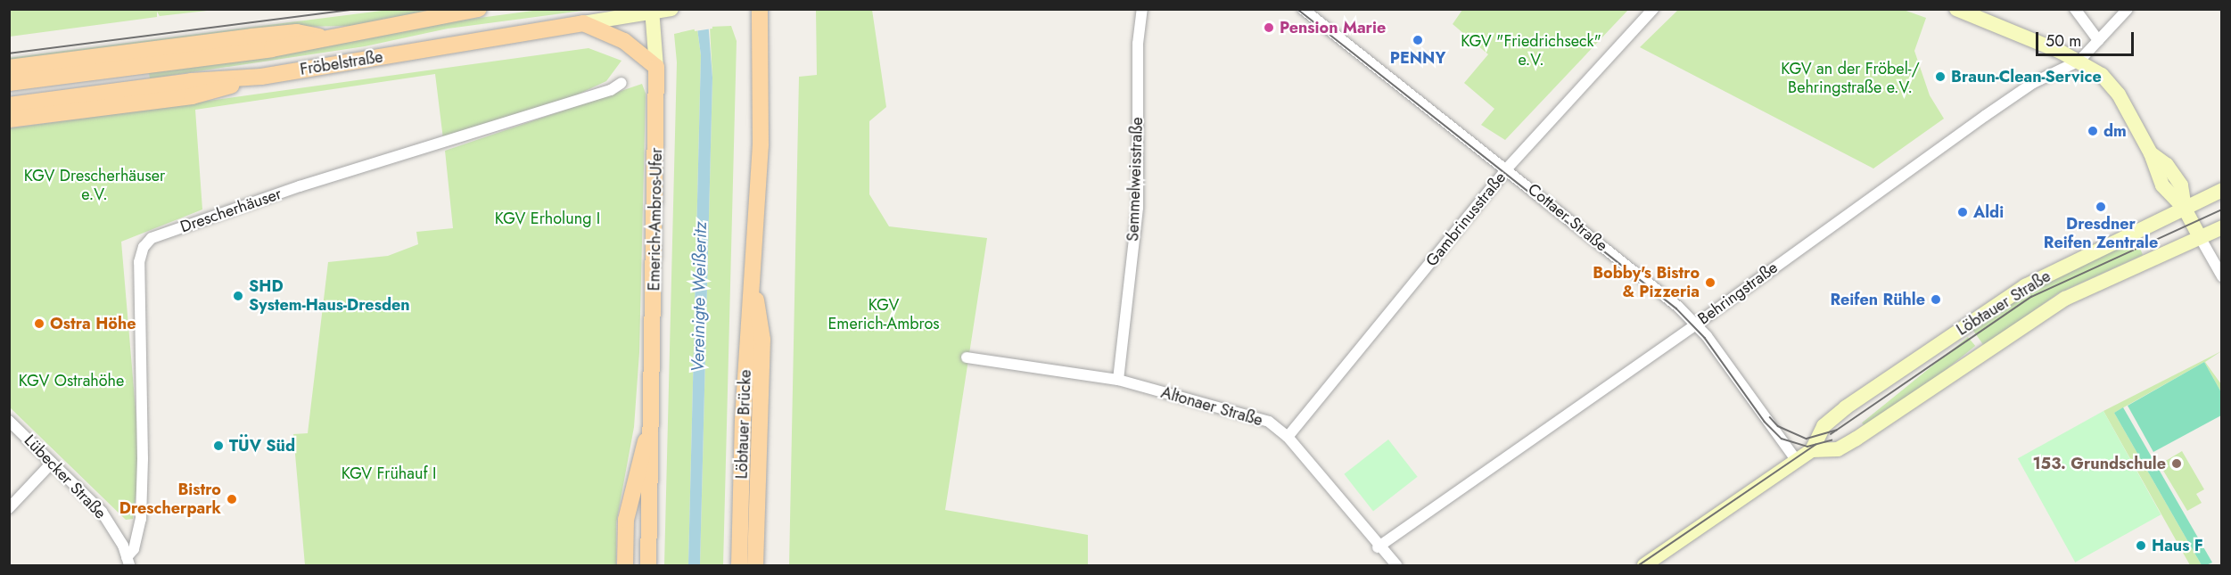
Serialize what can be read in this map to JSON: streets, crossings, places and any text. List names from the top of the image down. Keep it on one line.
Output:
{"streets":{"main road":["Fröbelstraße","Emerich-Ambros-Ufer","Löbtauer Straße","Löbtauer Brücke"],"street":["Semmelweisstraße","Drescherhäuser","Cottaer Straße","Gambrinusstraße","Behringstraße","Altonaer Straße","Lübecker Straße"]},"crossings":[["Fröbelstraße","Emerich-Ambros-Ufer"],["Semmelweisstraße","Altonaer Straße"],["Drescherhäuser","Lübecker Straße"],["Cottaer Straße","Gambrinusstraße"],["Cottaer Straße","Behringstraße"],["Cottaer Straße","Löbtauer Straße"],["Gambrinusstraße","Altonaer Straße"],["Behringstraße","Altonaer Straße"]],"water":["Vereinigte Weißeritz"],"parks":["KGV \"Friedrichseck\" e.V.","KGV an der Fröbel-/ Behringstraße e.V.","KGV Drescherhäuser e.V.","KGV Erholung I","KGV Emerich-Ambros","KGV Ostrahöhe","KGV Frühauf I"],"places":["Pension Marie","PENNY","Braun-Clean-Service","dm","Dresdner Reifen Zentrale","Aldi","Bobby's Bistro & Pizzeria","SHD System-Haus-Dresden","Reifen Rühle","Ostra Höhe","TÜV Süd","153. Grundschule","Bistro Drescherpark","Haus F"],"scale_bar":"50 m"}
